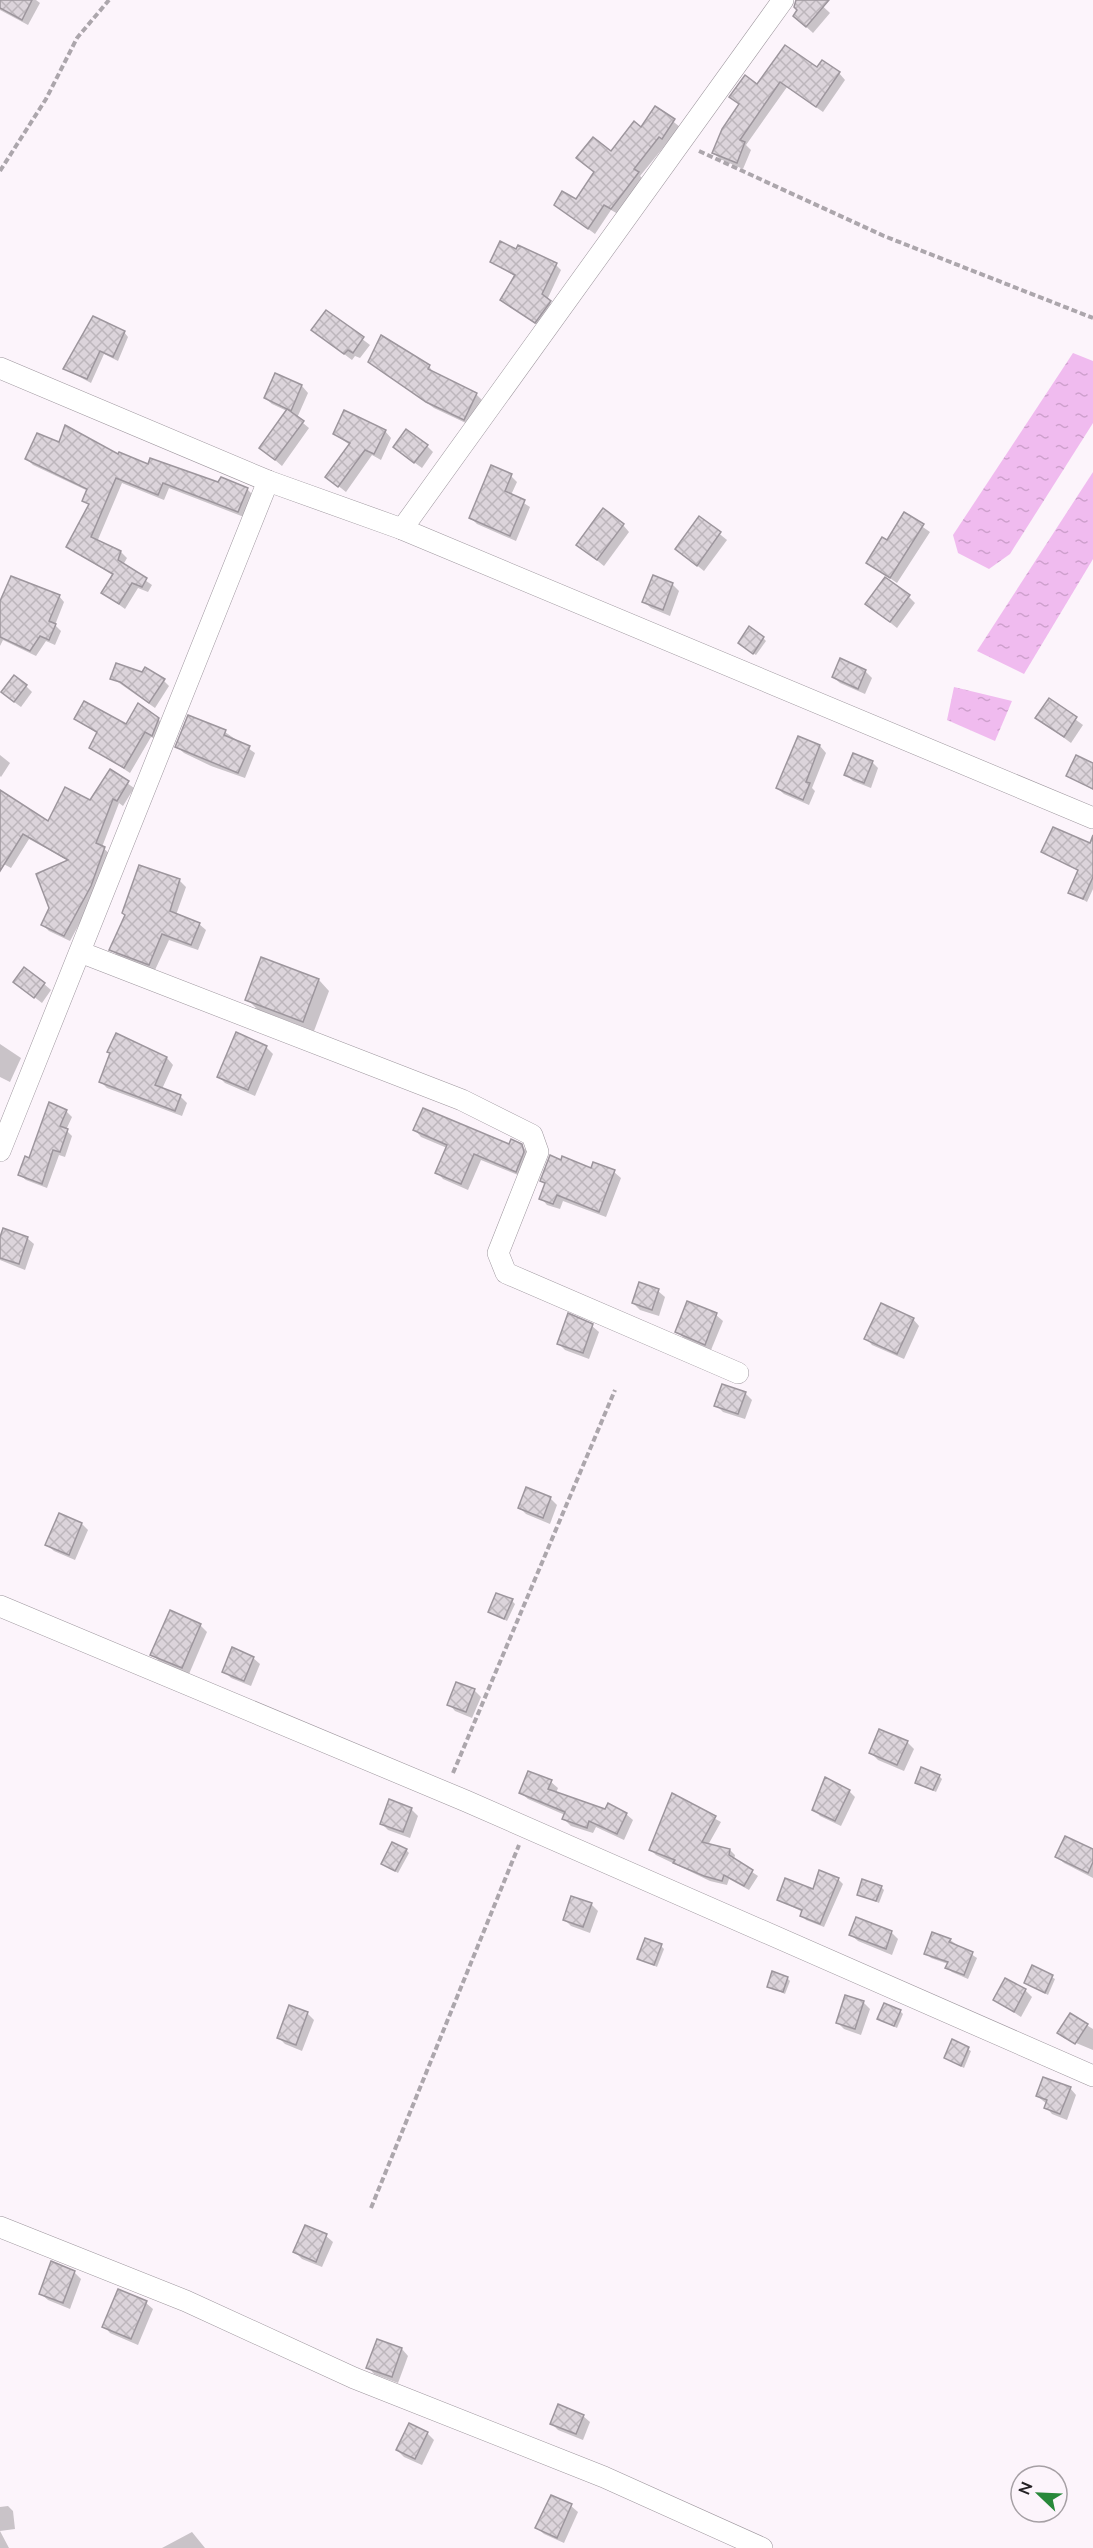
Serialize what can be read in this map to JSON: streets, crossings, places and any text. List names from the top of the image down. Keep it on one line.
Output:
{"north":"top left"}
